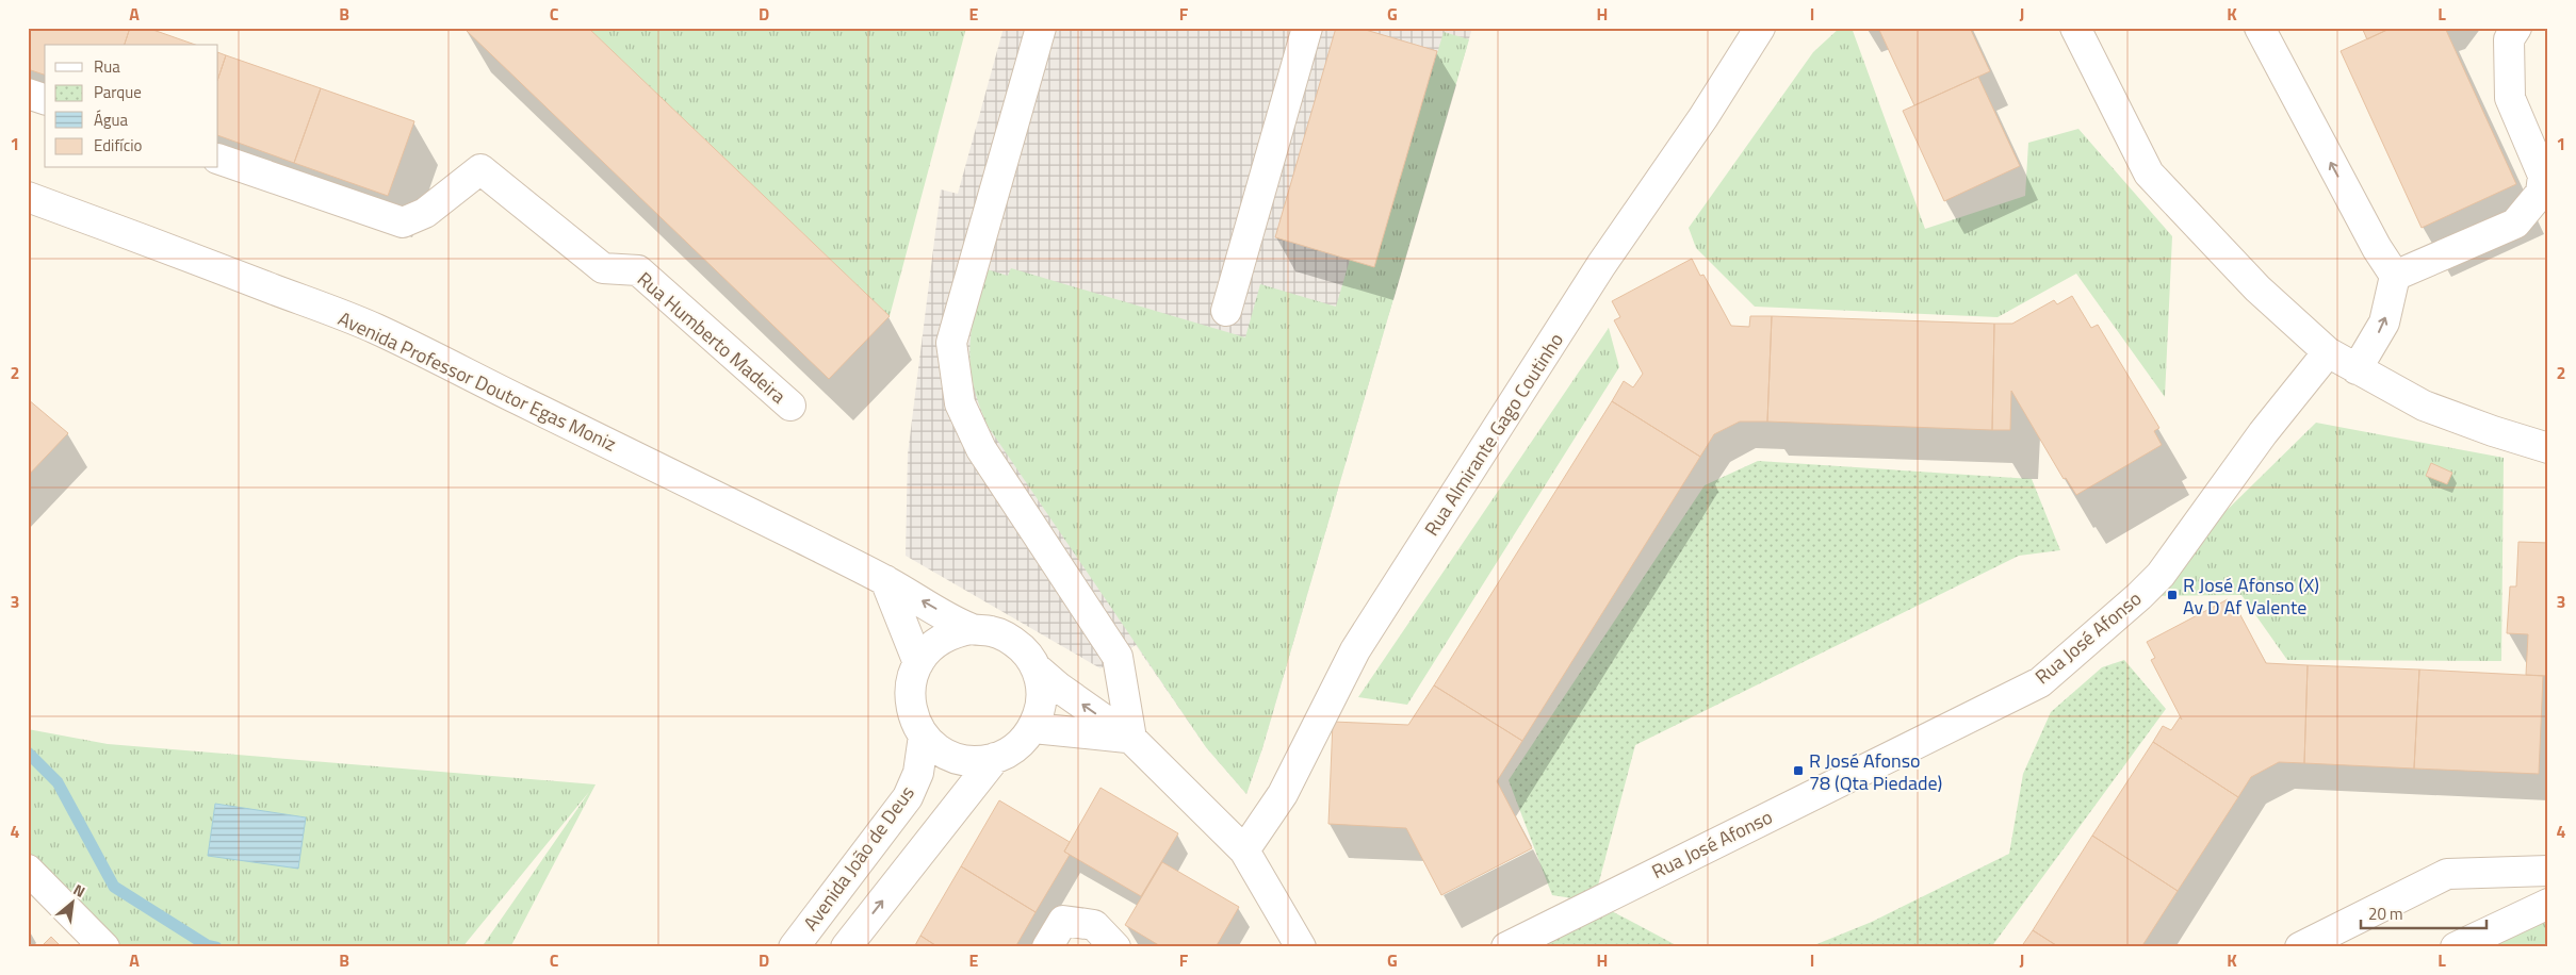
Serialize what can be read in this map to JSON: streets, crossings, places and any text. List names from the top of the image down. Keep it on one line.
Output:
{"streets":{"street":["Rua Humberto Madeira","Avenida Professor Doutor Egas Moniz","Rua Almirante Gago Coutinho","Rua José Afonso","Avenida João de Deus"]},"crossings":[["Avenida Professor Doutor Egas Moniz","Avenida João de Deus"]],"places":{"transit":["R José Afonso (X) Av D Af Valente","R José Afonso 78 (Qta Piedade)"]},"legend":["Rua","Parque","Água","Edifício"],"scale_bar":"20 m","north":"top right","grid":{"columns":["A","B","C","D","E","F","G","H","I","J","K","L"],"rows":["1","2","3","4"]}}
